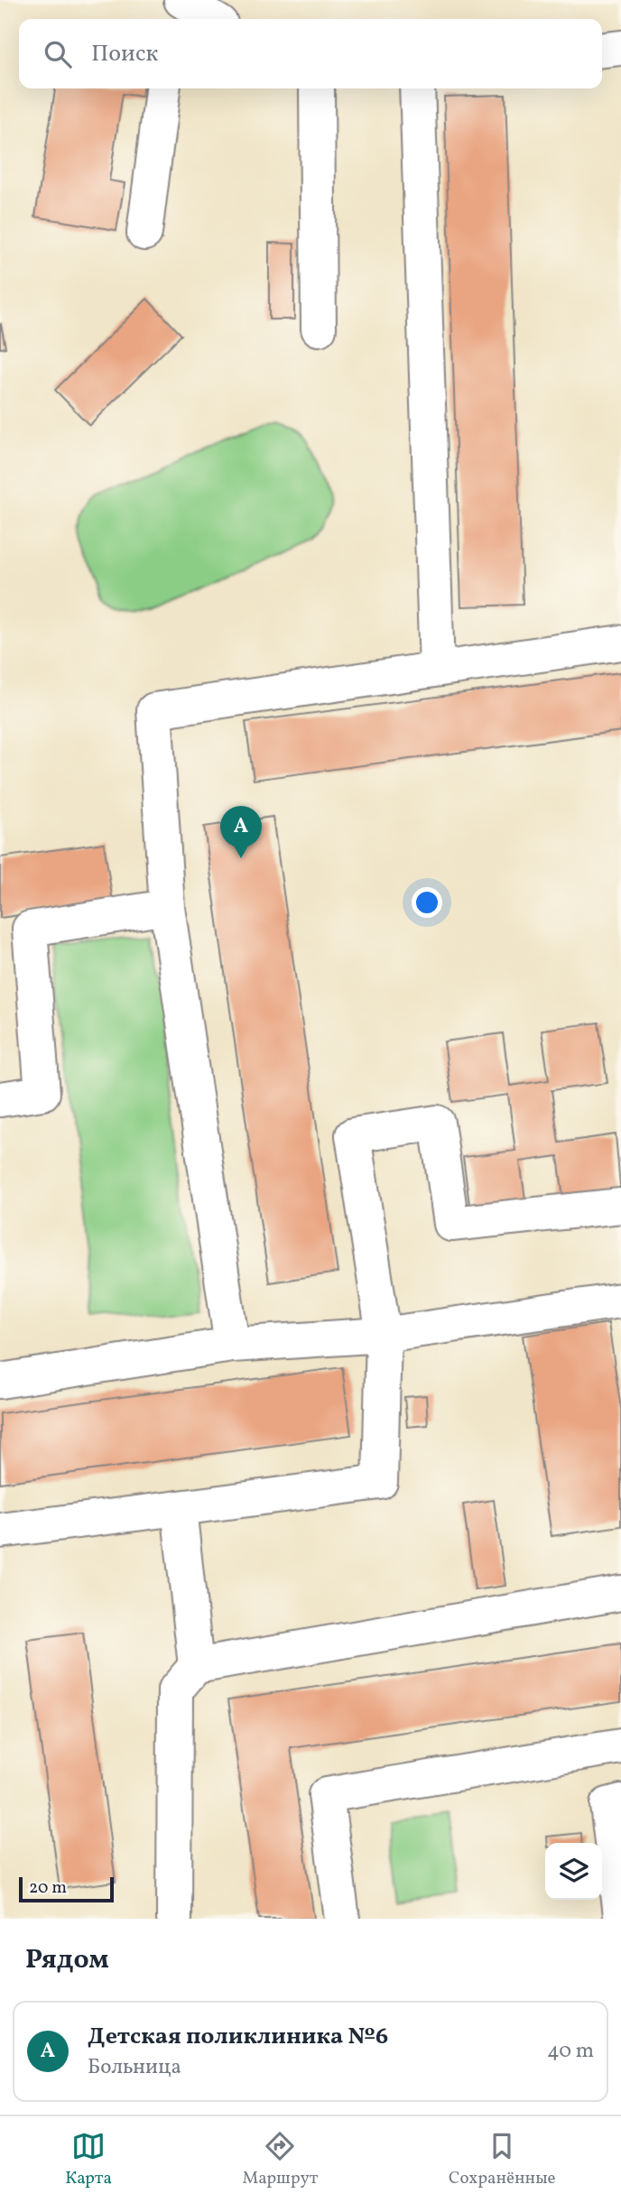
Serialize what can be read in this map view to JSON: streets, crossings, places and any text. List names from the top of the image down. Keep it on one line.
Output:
{"scale_bar":"20 m","page":{"search":"Поиск","pins":"A","scale":"20 m","heading":"Рядом","list":[{"mark":"A","name":"Детская поликлиника №6","note":"Больница","value":"40 m"}],"nav":["Карта","Маршрут","Сохранённые"]}}
